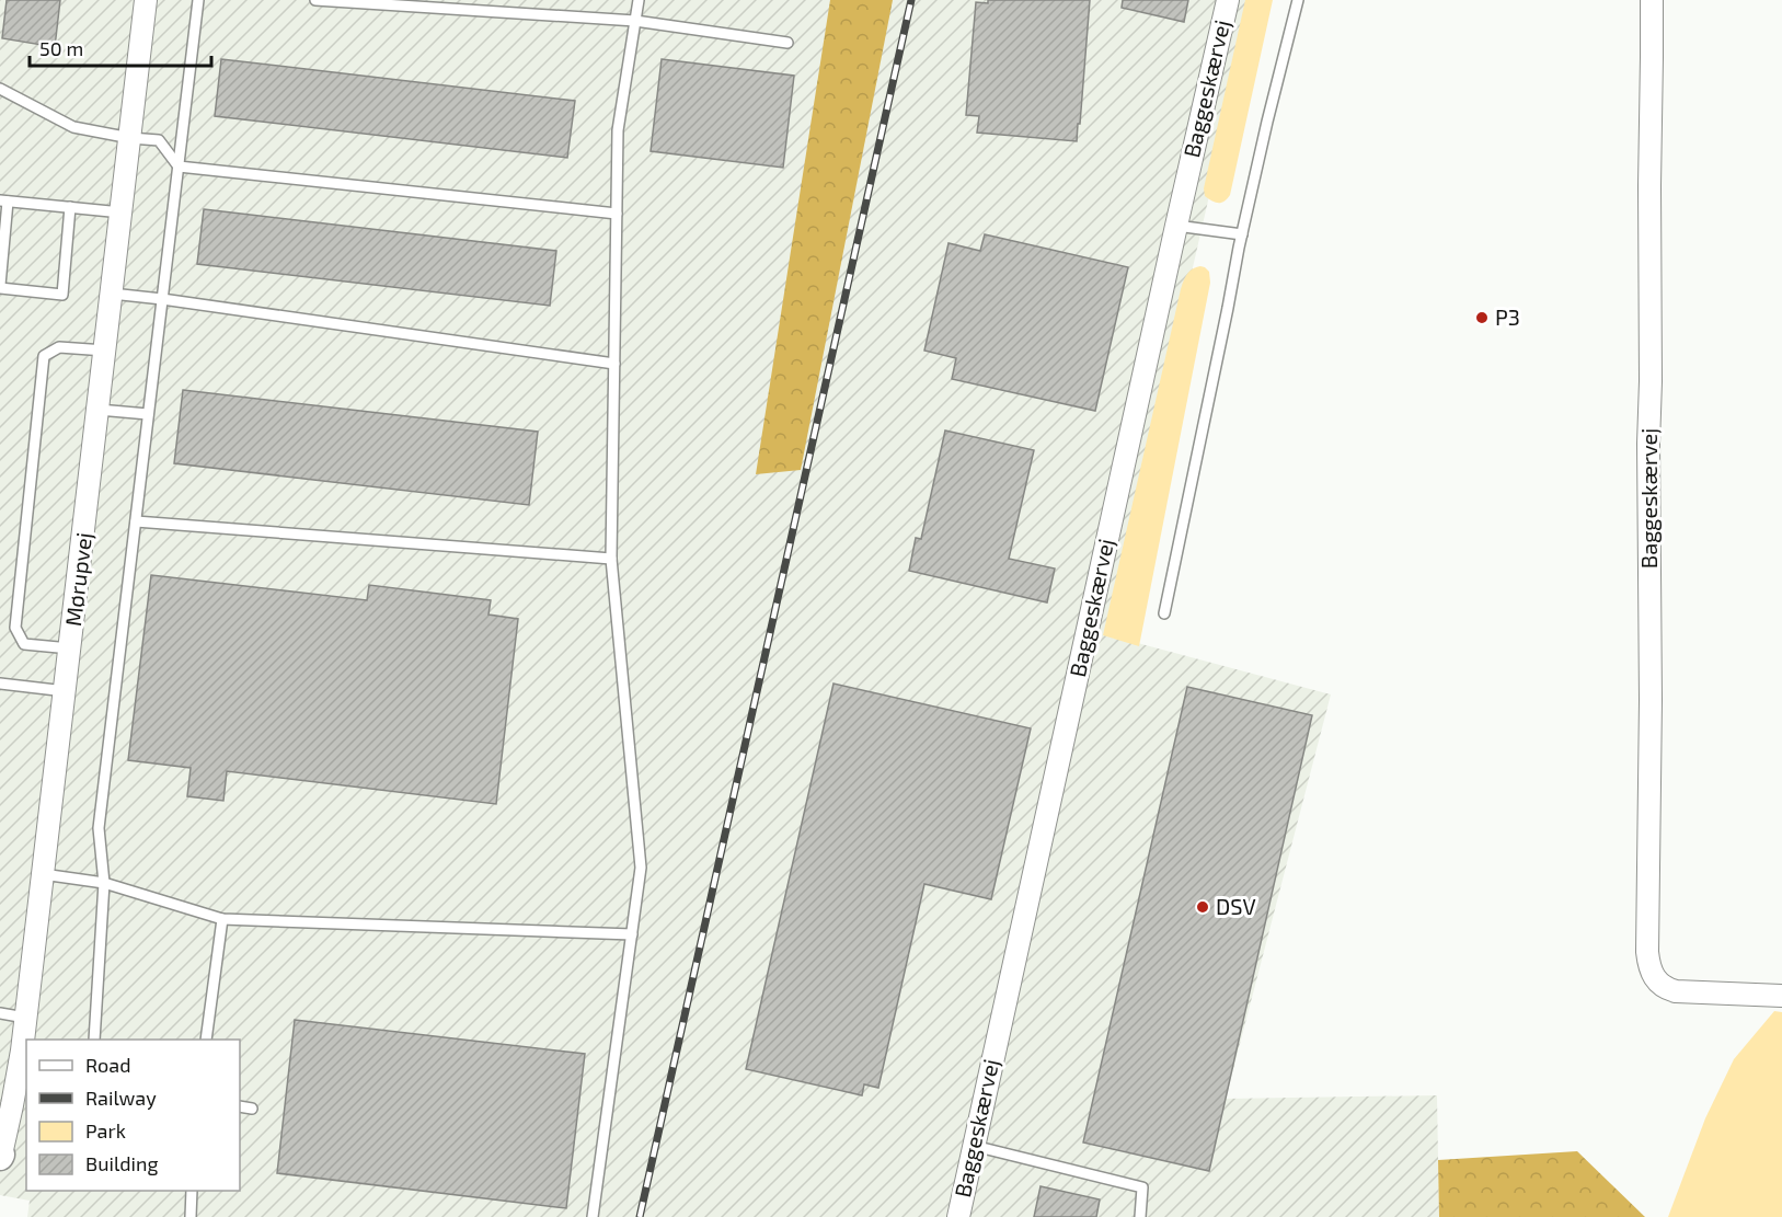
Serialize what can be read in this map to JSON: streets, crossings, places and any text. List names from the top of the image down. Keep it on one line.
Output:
{"streets":{"street":["Baggeskærvej","Mørupvej"]},"places":["P3","DSV"],"legend":["Road","Railway","Park","Building"],"scale_bar":"50 m"}
